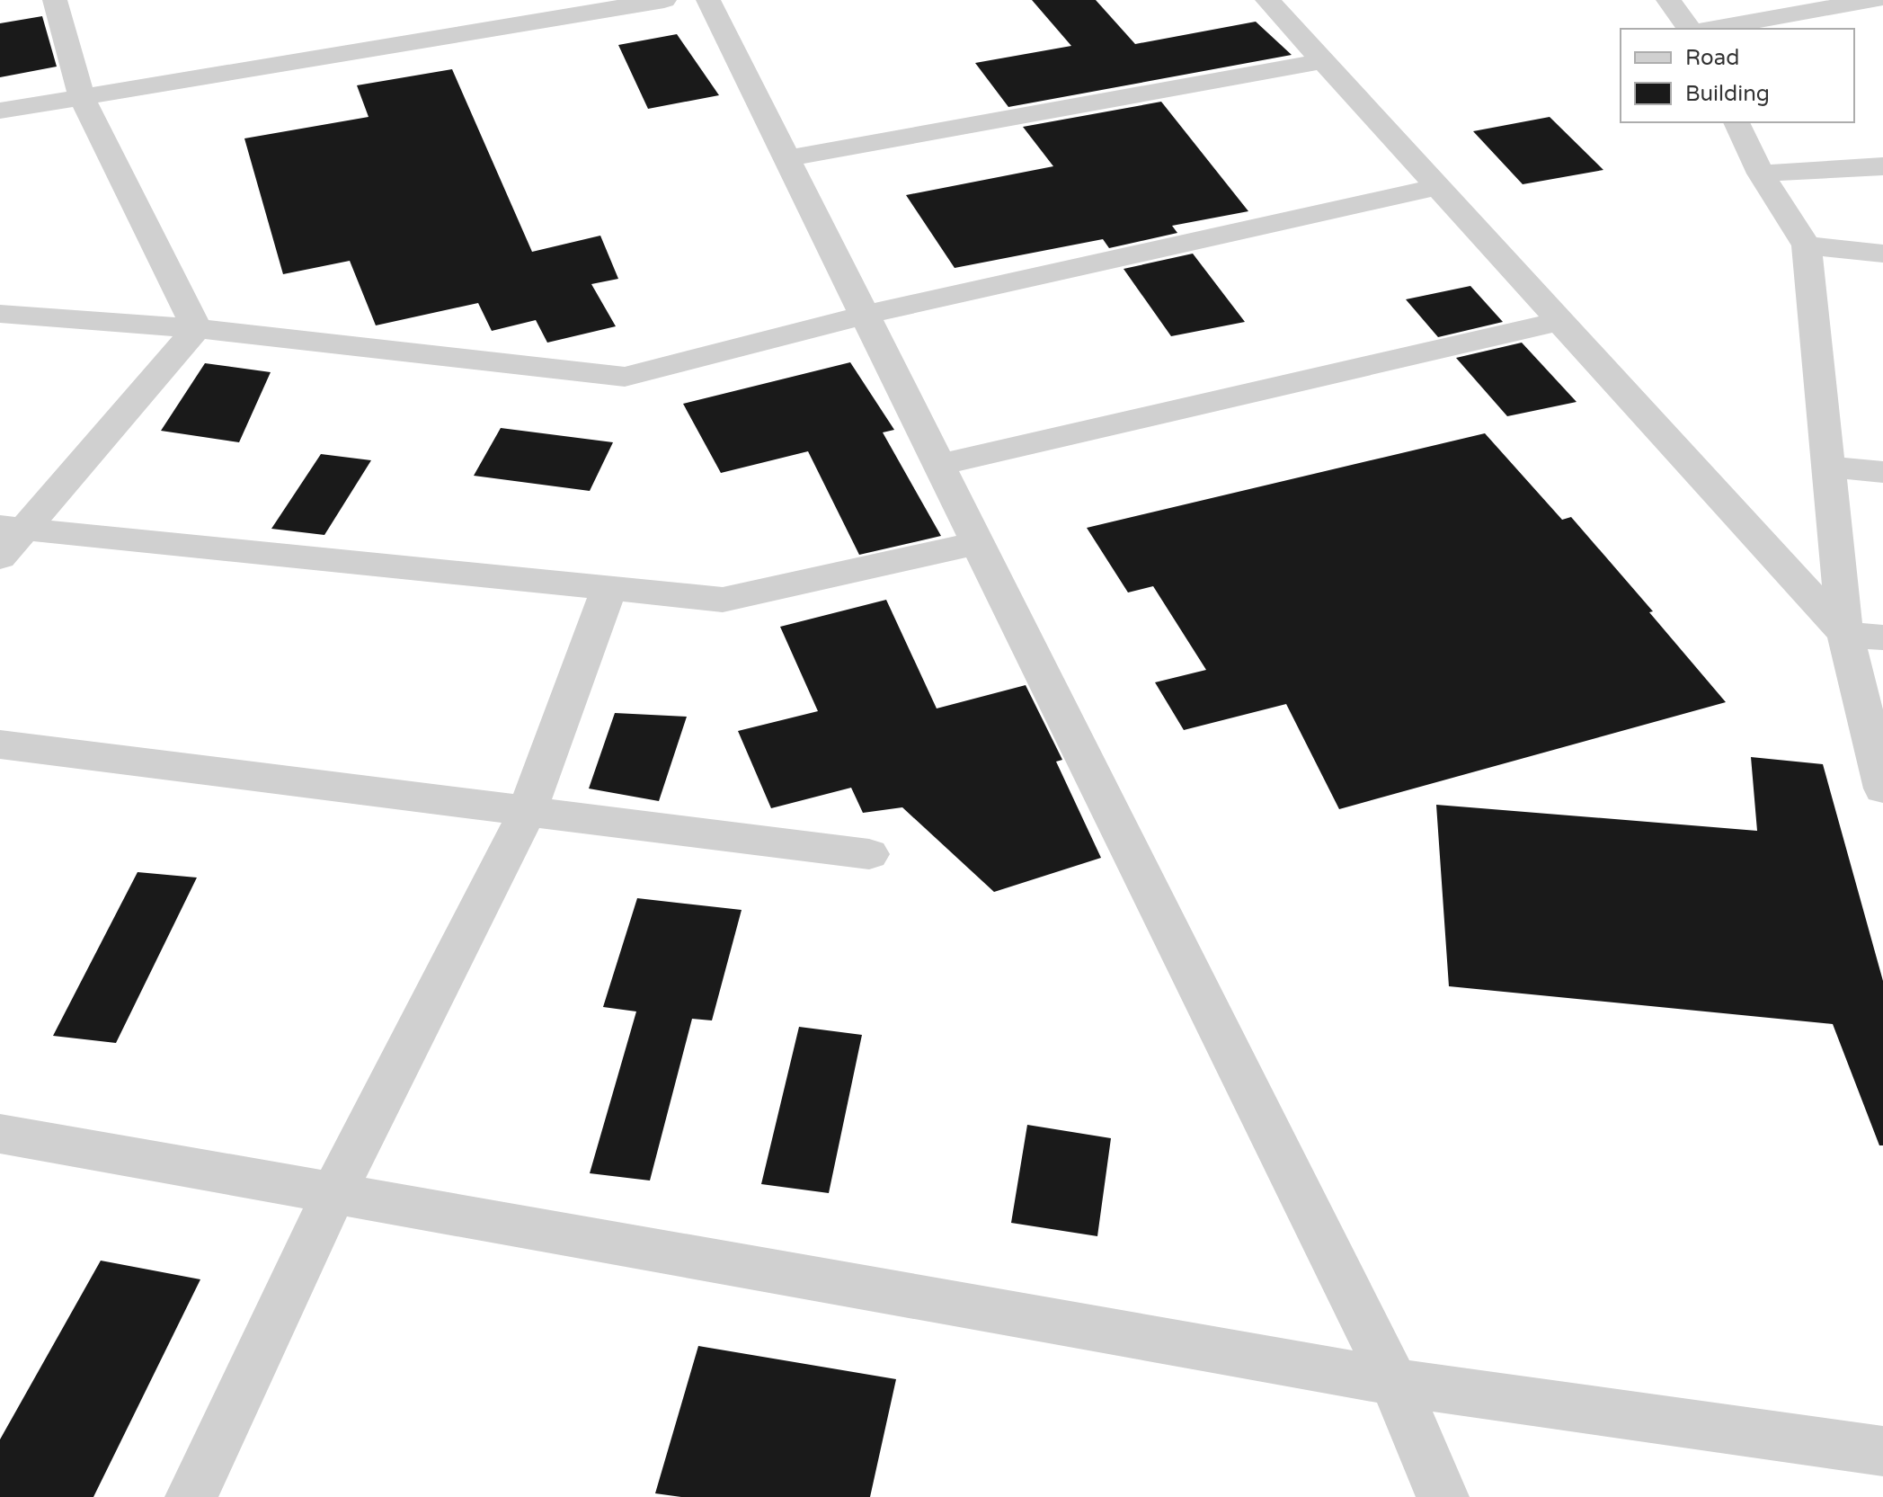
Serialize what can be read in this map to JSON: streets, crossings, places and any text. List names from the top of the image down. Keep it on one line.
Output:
{"legend":["Road","Building"]}
